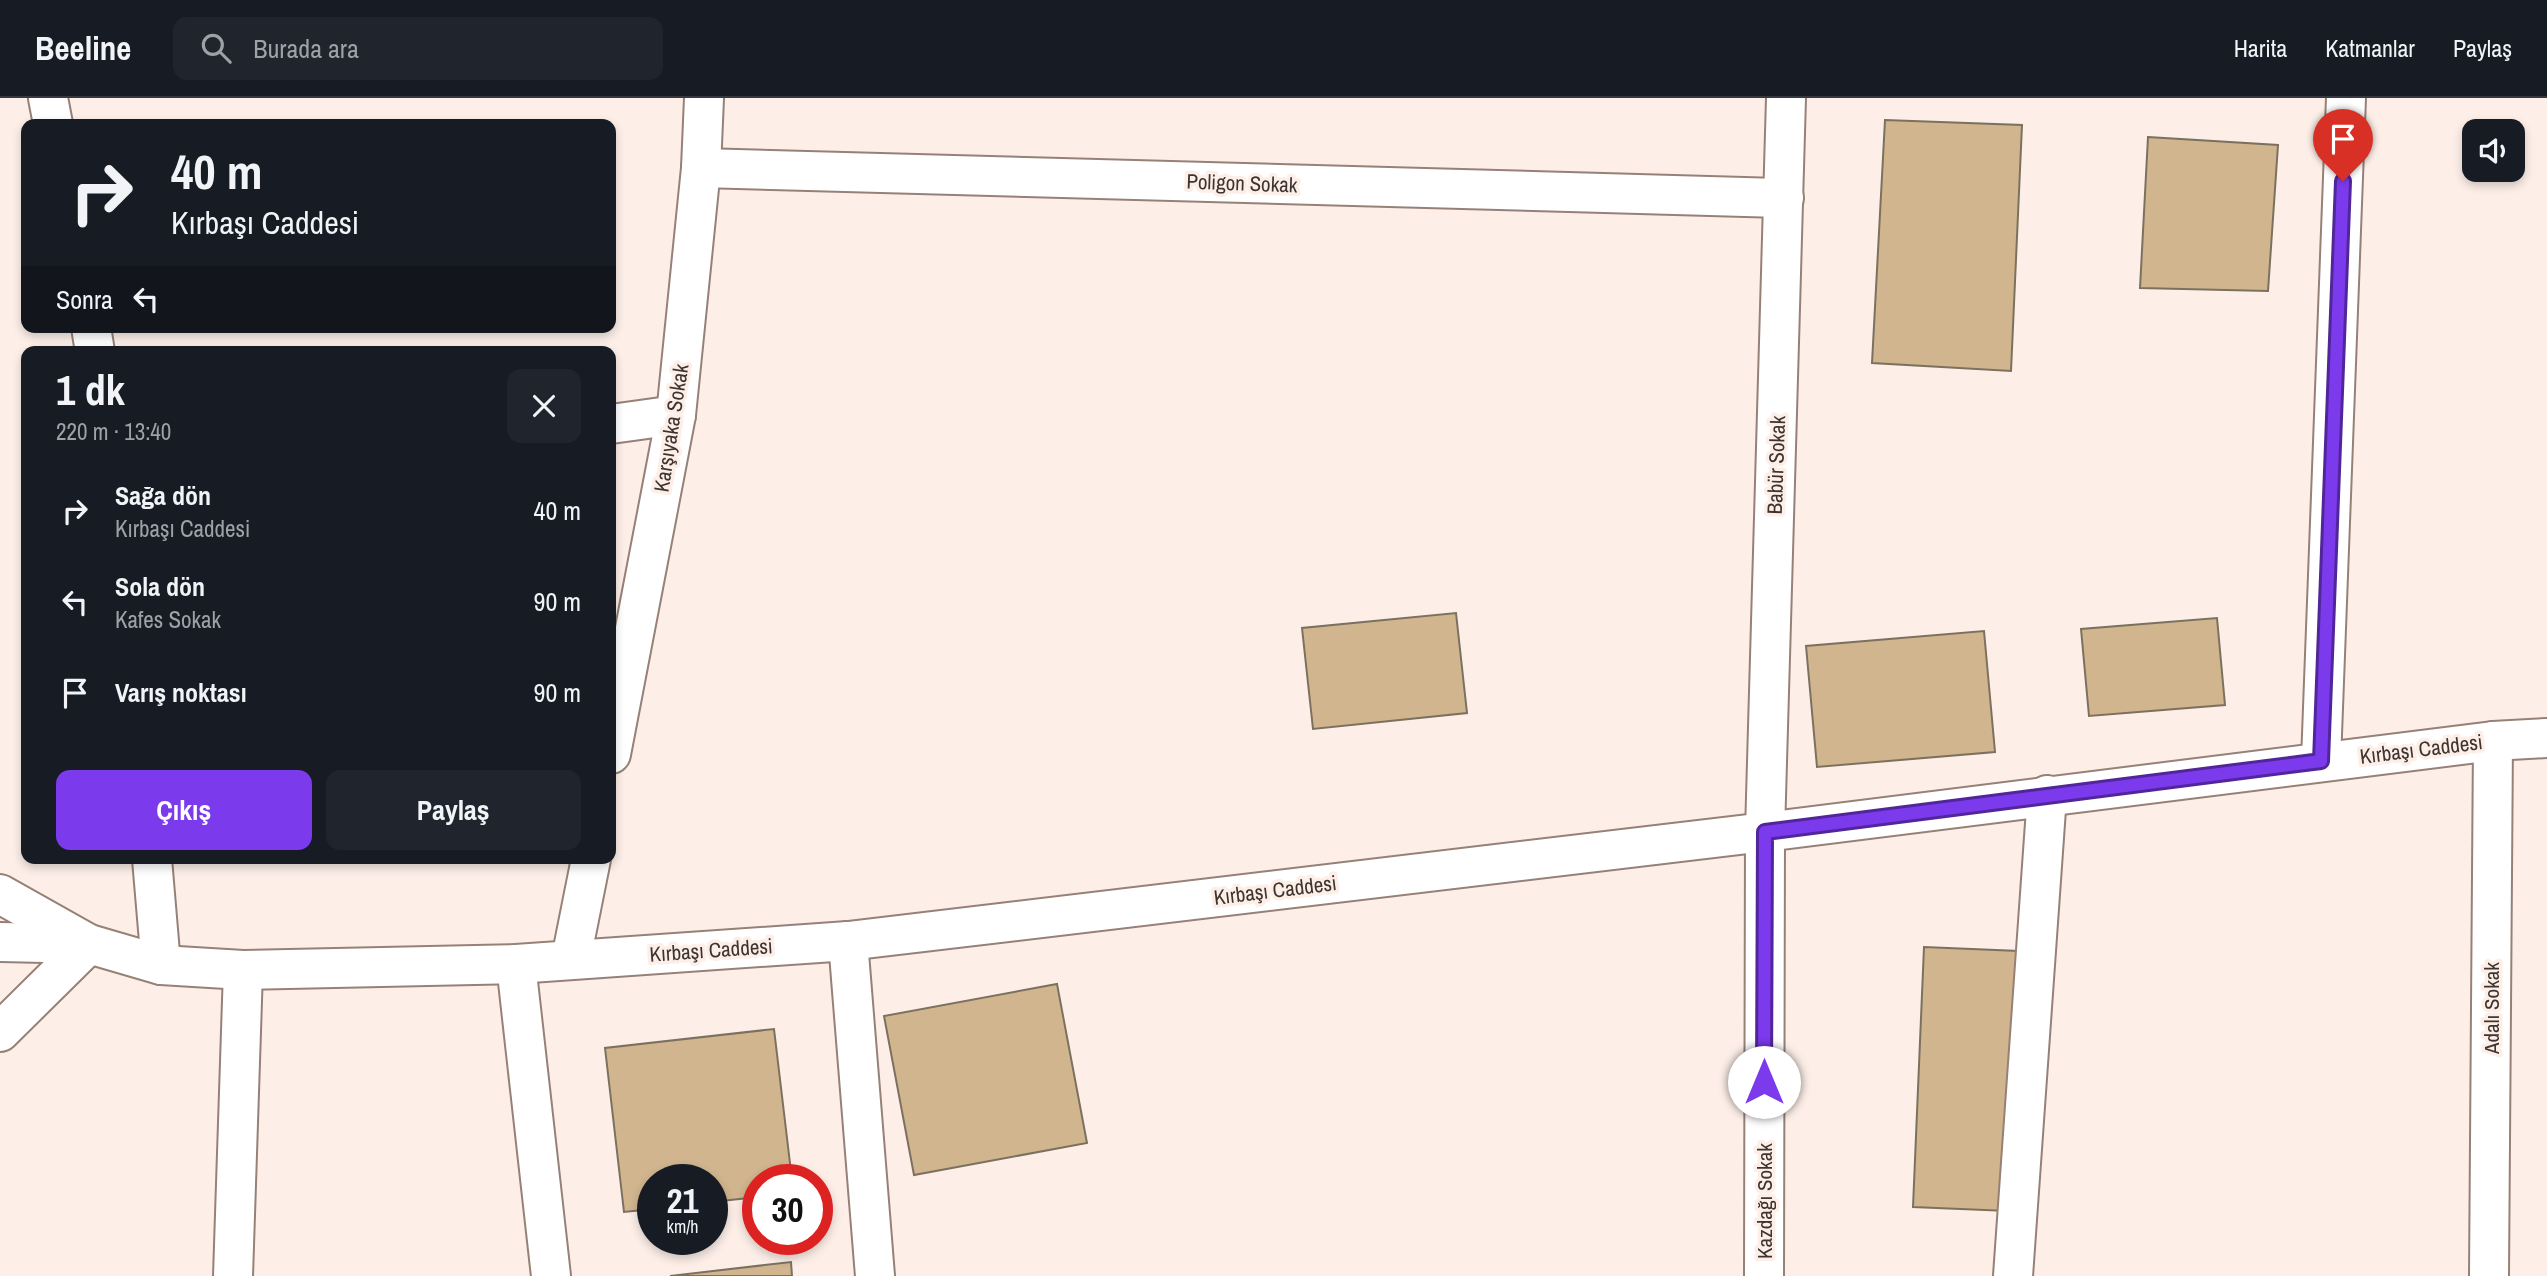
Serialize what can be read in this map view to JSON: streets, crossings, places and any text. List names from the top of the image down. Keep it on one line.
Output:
{"streets":{"street":["Poligon Sokak","Karşıyaka Sokak","Babür Sokak","Kırbaşı Caddesi","Adalı Sokak","Kazdağı Sokak"]},"crossings":[["Poligon Sokak","Karşıyaka Sokak"],["Poligon Sokak","Babür Sokak"],["Babür Sokak","Kırbaşı Caddesi"],["Babür Sokak","Kazdağı Sokak"],["Kırbaşı Caddesi","Adalı Sokak"],["Kırbaşı Caddesi","Kazdağı Sokak"]],"page":{"header":"Beeline","search":"Burada ara","nav":["Harita","Katmanlar","Paylaş"],"turn":["40 m","Kırbaşı Caddesi"],"then":"Sonra","heading":["1 dk","220 m · 13:40"],"list":[{"name":"Sağa dön","note":"Kırbaşı Caddesi","value":"40 m"},{"name":"Sola dön","note":"Kafes Sokak","value":"90 m"},{"name":"Varış noktası","value":"90 m"}],"buttons":["Çıkış","Paylaş"],"speed":"21 km/h","limit":"30"}}
